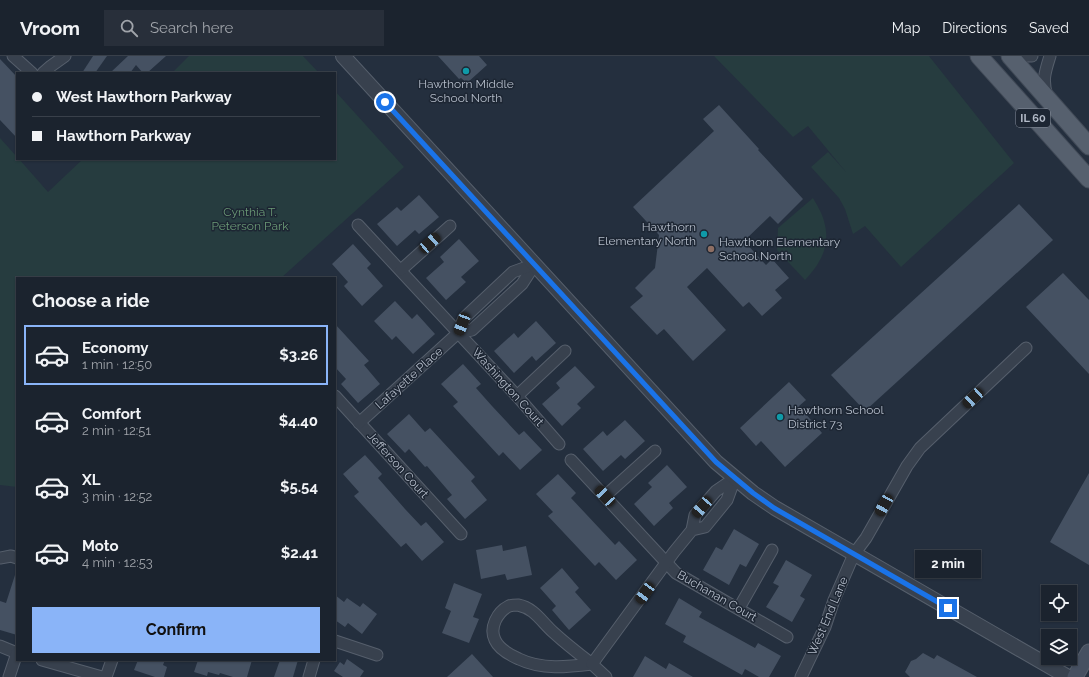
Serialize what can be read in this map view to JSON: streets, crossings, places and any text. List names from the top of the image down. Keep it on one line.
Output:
{"streets":{"main road":["IL 60"],"street":["Lafayette Place","Washington Court","Jefferson Court","Buchanan Court","West End Lane"]},"crossings":[["Lafayette Place","Washington Court"],["Lafayette Place","Jefferson Court"]],"parks":["Cynthia T. Peterson Park"],"places":["Hawthorn Middle School North","Hawthorn Elementary North","Hawthorn Elementary School North","Hawthorn School District 73"],"page":{"header":"Vroom","search":"Search here","nav":["Map","Directions","Saved"],"banner":["West Hawthorn Parkway","Hawthorn Parkway"],"heading":"Choose a ride","list":[{"name":"Economy","note":"1 min · 12:50","value":"$3.26"},{"name":"Comfort","note":"2 min · 12:51","value":"$4.40"},{"name":"XL","note":"3 min · 12:52","value":"$5.54"},{"name":"Moto","note":"4 min · 12:53","value":"$2.41"}],"bubble":"2 min","buttons":"Confirm"}}
